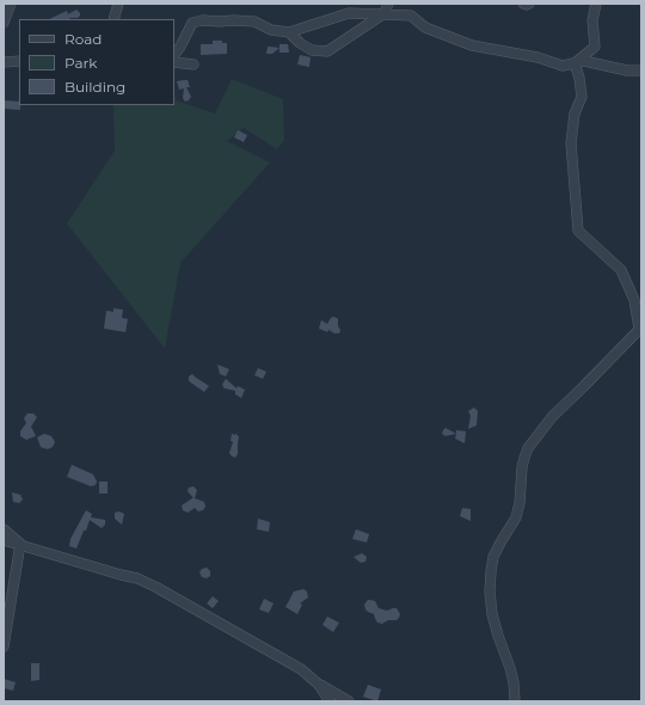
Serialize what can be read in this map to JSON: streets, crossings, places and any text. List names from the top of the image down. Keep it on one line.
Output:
{"legend":["Road","Park","Building"]}
